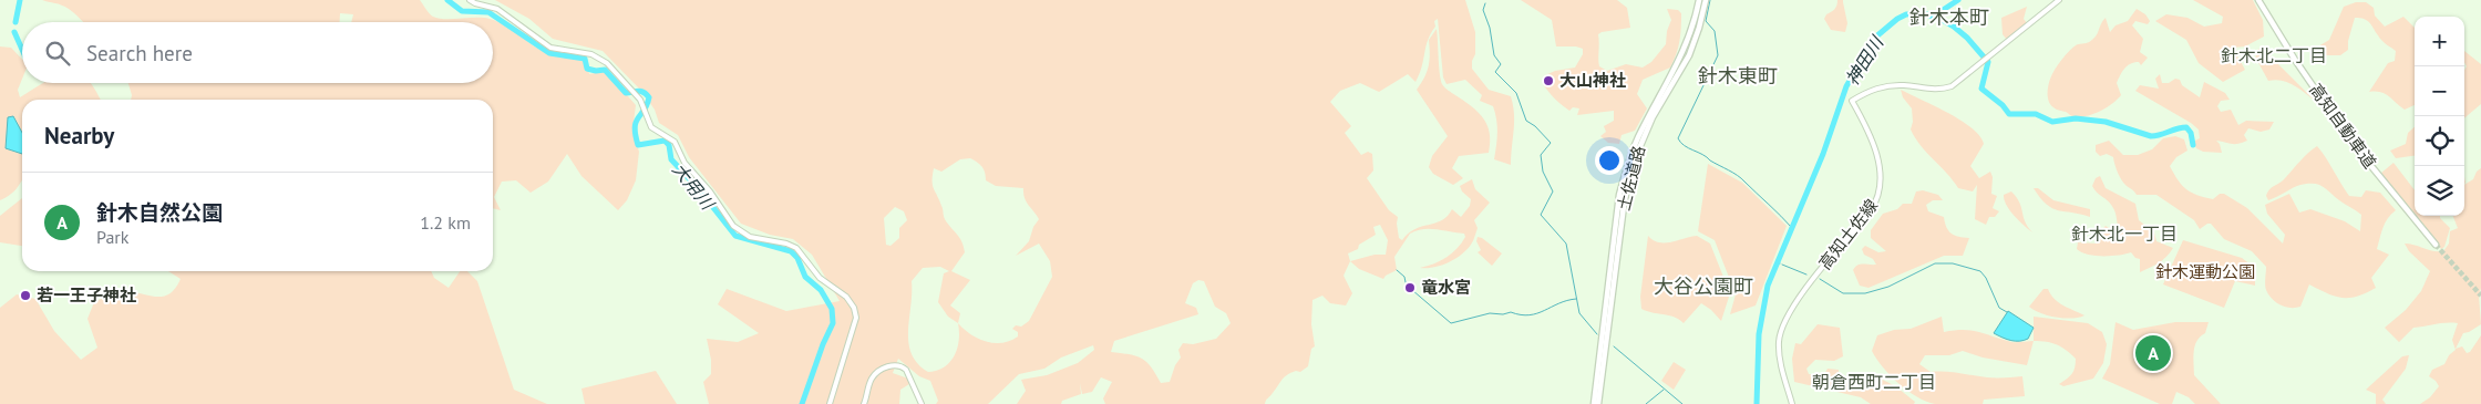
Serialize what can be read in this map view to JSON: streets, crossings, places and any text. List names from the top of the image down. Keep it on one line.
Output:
{"streets":{"highway":["高知自動車道","土佐道路"],"main road":["高知土佐線"]},"districts":["針木本町","針木北二丁目","針木東町","針木北一丁目","大谷公園町","朝倉西町二丁目"],"water":["神田川","大用川"],"parks":["針木運動公園"],"places":["大山神社","竜水宮","若一王子神社"],"page":{"map_buttons":["+","−"],"search":"Search here","heading":"Nearby","list":[{"mark":"A","name":"針木自然公園","note":"Park","value":"1.2 km"}],"pins":"A"}}
